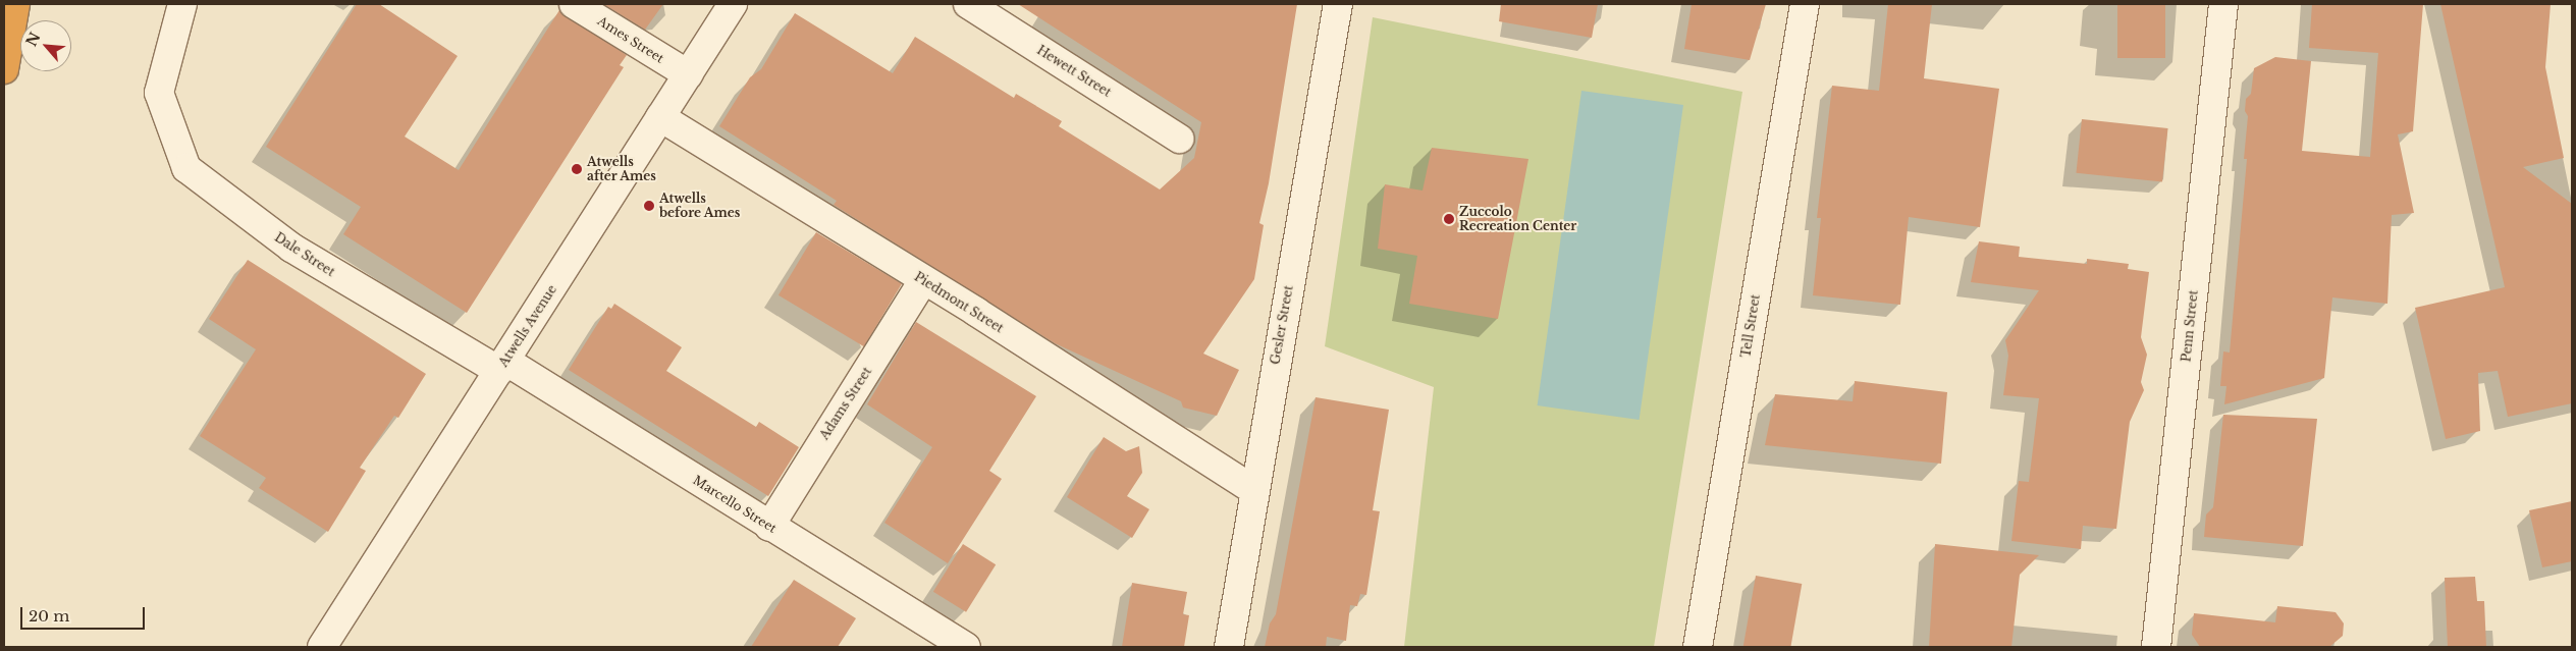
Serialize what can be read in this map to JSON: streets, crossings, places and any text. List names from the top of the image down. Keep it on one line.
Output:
{"streets":{"street":["Ames Street","Hewett Street","Dale Street","Piedmont Street","Gesler Street","Atwells Avenue","Tell Street","Penn Street","Adams Street","Marcello Street"]},"crossings":[["Ames Street","Atwells Avenue"],["Dale Street","Atwells Avenue"],["Dale Street","Marcello Street"],["Piedmont Street","Gesler Street"],["Piedmont Street","Atwells Avenue"],["Piedmont Street","Adams Street"],["Atwells Avenue","Marcello Street"],["Adams Street","Marcello Street"]],"places":["Atwells after Ames","Atwells before Ames","Zuccolo Recreation Center"],"scale_bar":"20 m","north":"top left"}
